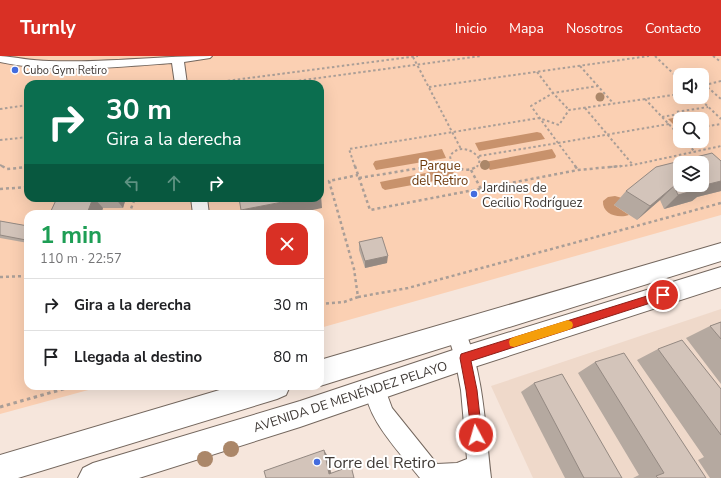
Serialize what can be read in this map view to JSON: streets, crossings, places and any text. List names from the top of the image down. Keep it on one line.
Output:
{"streets":{"main road":["AVENIDA DE MENÉNDEZ PELAYO"]},"parks":["Parque del Retiro"],"places":["Cubo Gym Retiro","Jardines de Cecilio Rodríguez","Torre del Retiro"],"page":{"header":"Turnly","nav":["Inicio","Mapa","Nosotros","Contacto"],"turn":["30 m","Gira a la derecha"],"heading":["1 min","110 m · 22:57"],"list":[{"name":"Gira a la derecha","value":"30 m"},{"name":"Llegada al destino","value":"80 m"}]}}
